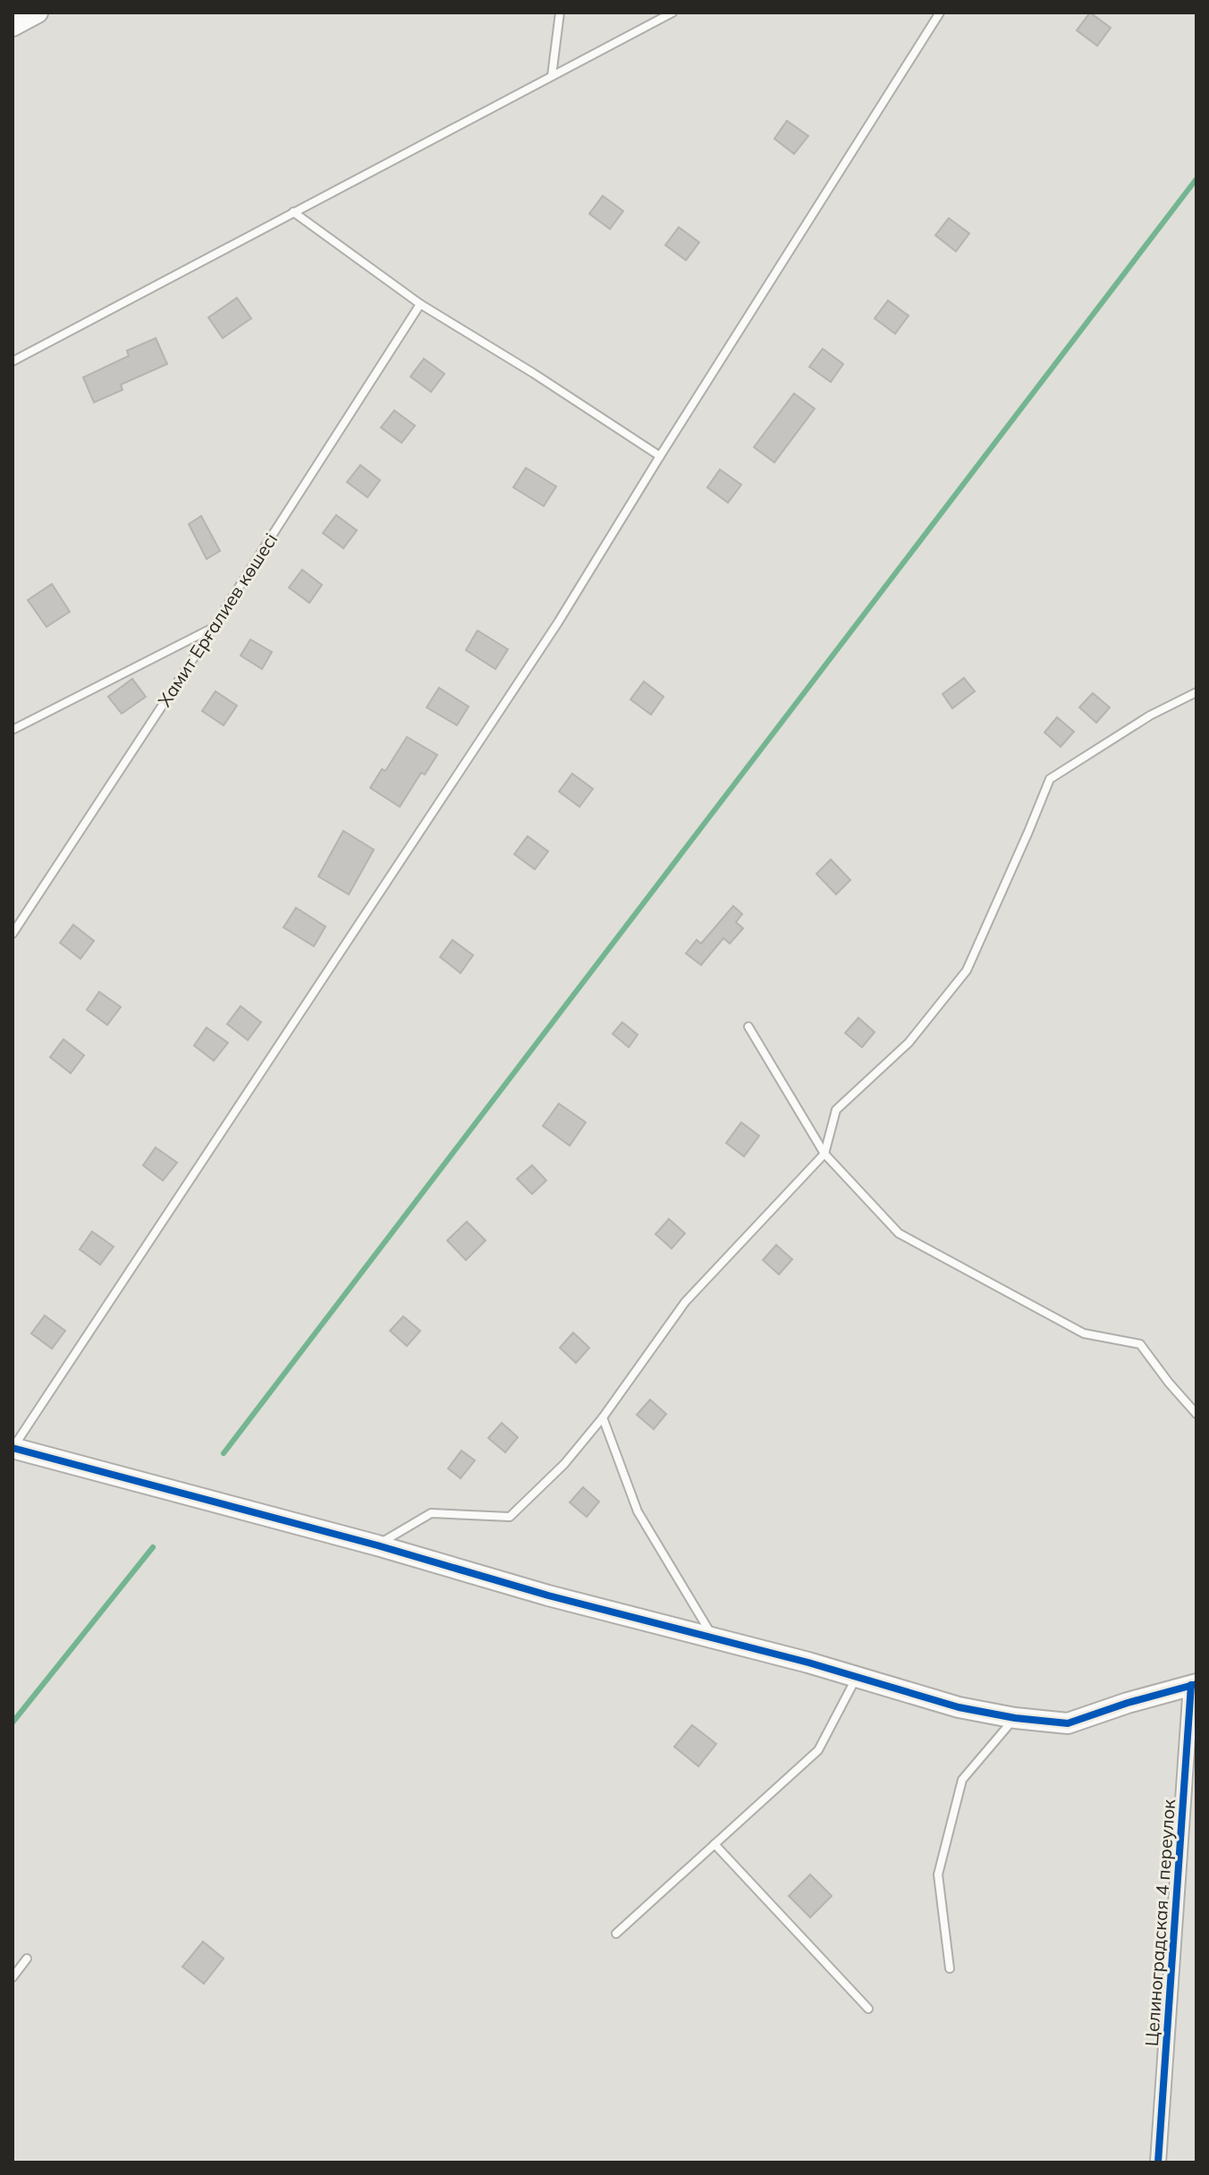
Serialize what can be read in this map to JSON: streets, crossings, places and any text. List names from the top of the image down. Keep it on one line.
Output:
{"streets":{"street":["Целиноградская 4 переулок"],"lane":["Хамит Ерғалиев көшесі"]}}
